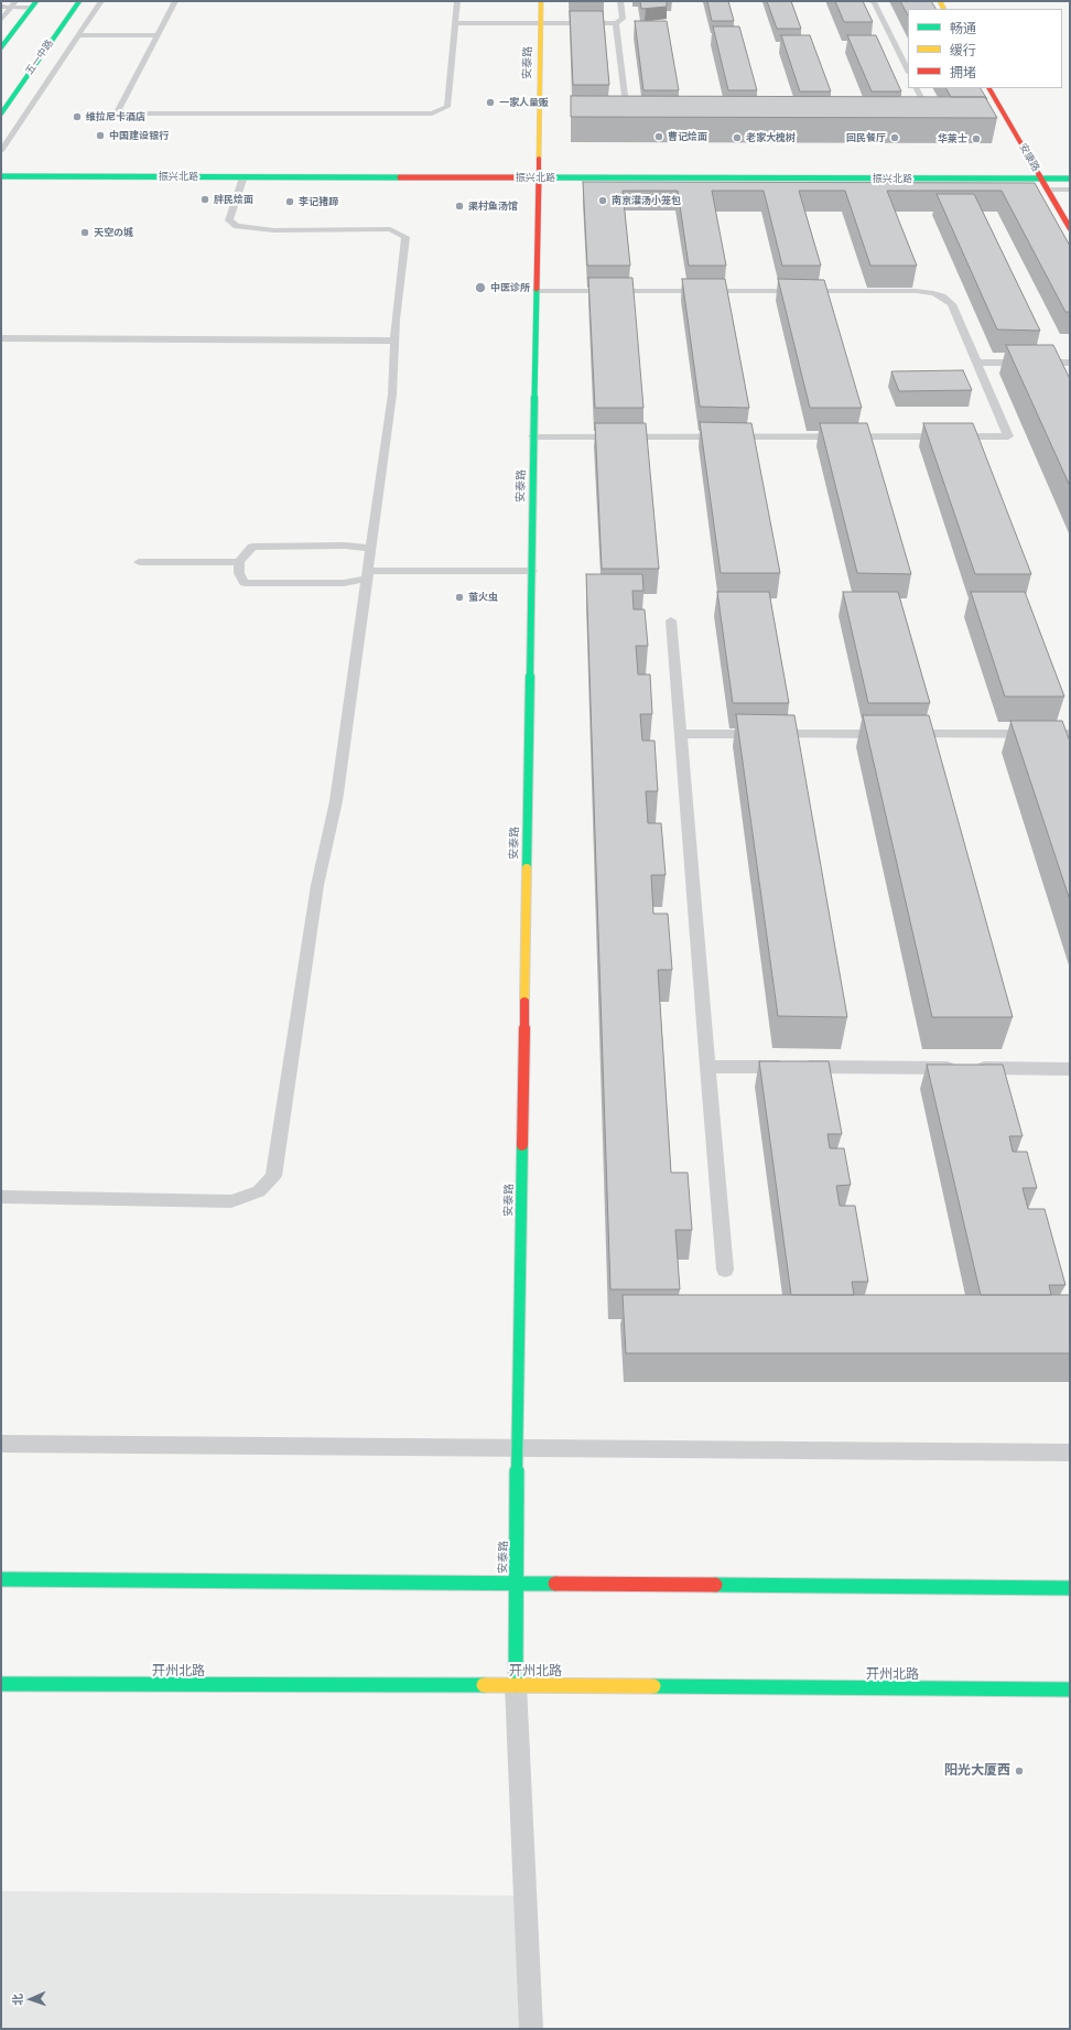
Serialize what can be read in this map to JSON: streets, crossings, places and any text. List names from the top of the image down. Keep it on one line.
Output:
{"streets":{"street":["五一中路","安泰路","安康路","振兴北路","开州北路"]},"crossings":[["安泰路","振兴北路"],["安泰路","开州北路"],["安康路","振兴北路"]],"places":["一家人量贩","维拉尼卡酒店","中国建设银行","曹记烩面","老家大槐树","回民餐厅","华莱士","胖民烩面","南京灌汤小笼包","李记猪蹄","渠村鱼汤馆","天空の城","中医诊所","萤火虫","阳光大厦西"],"legend":["畅通","缓行","拥堵"],"north":"left"}
